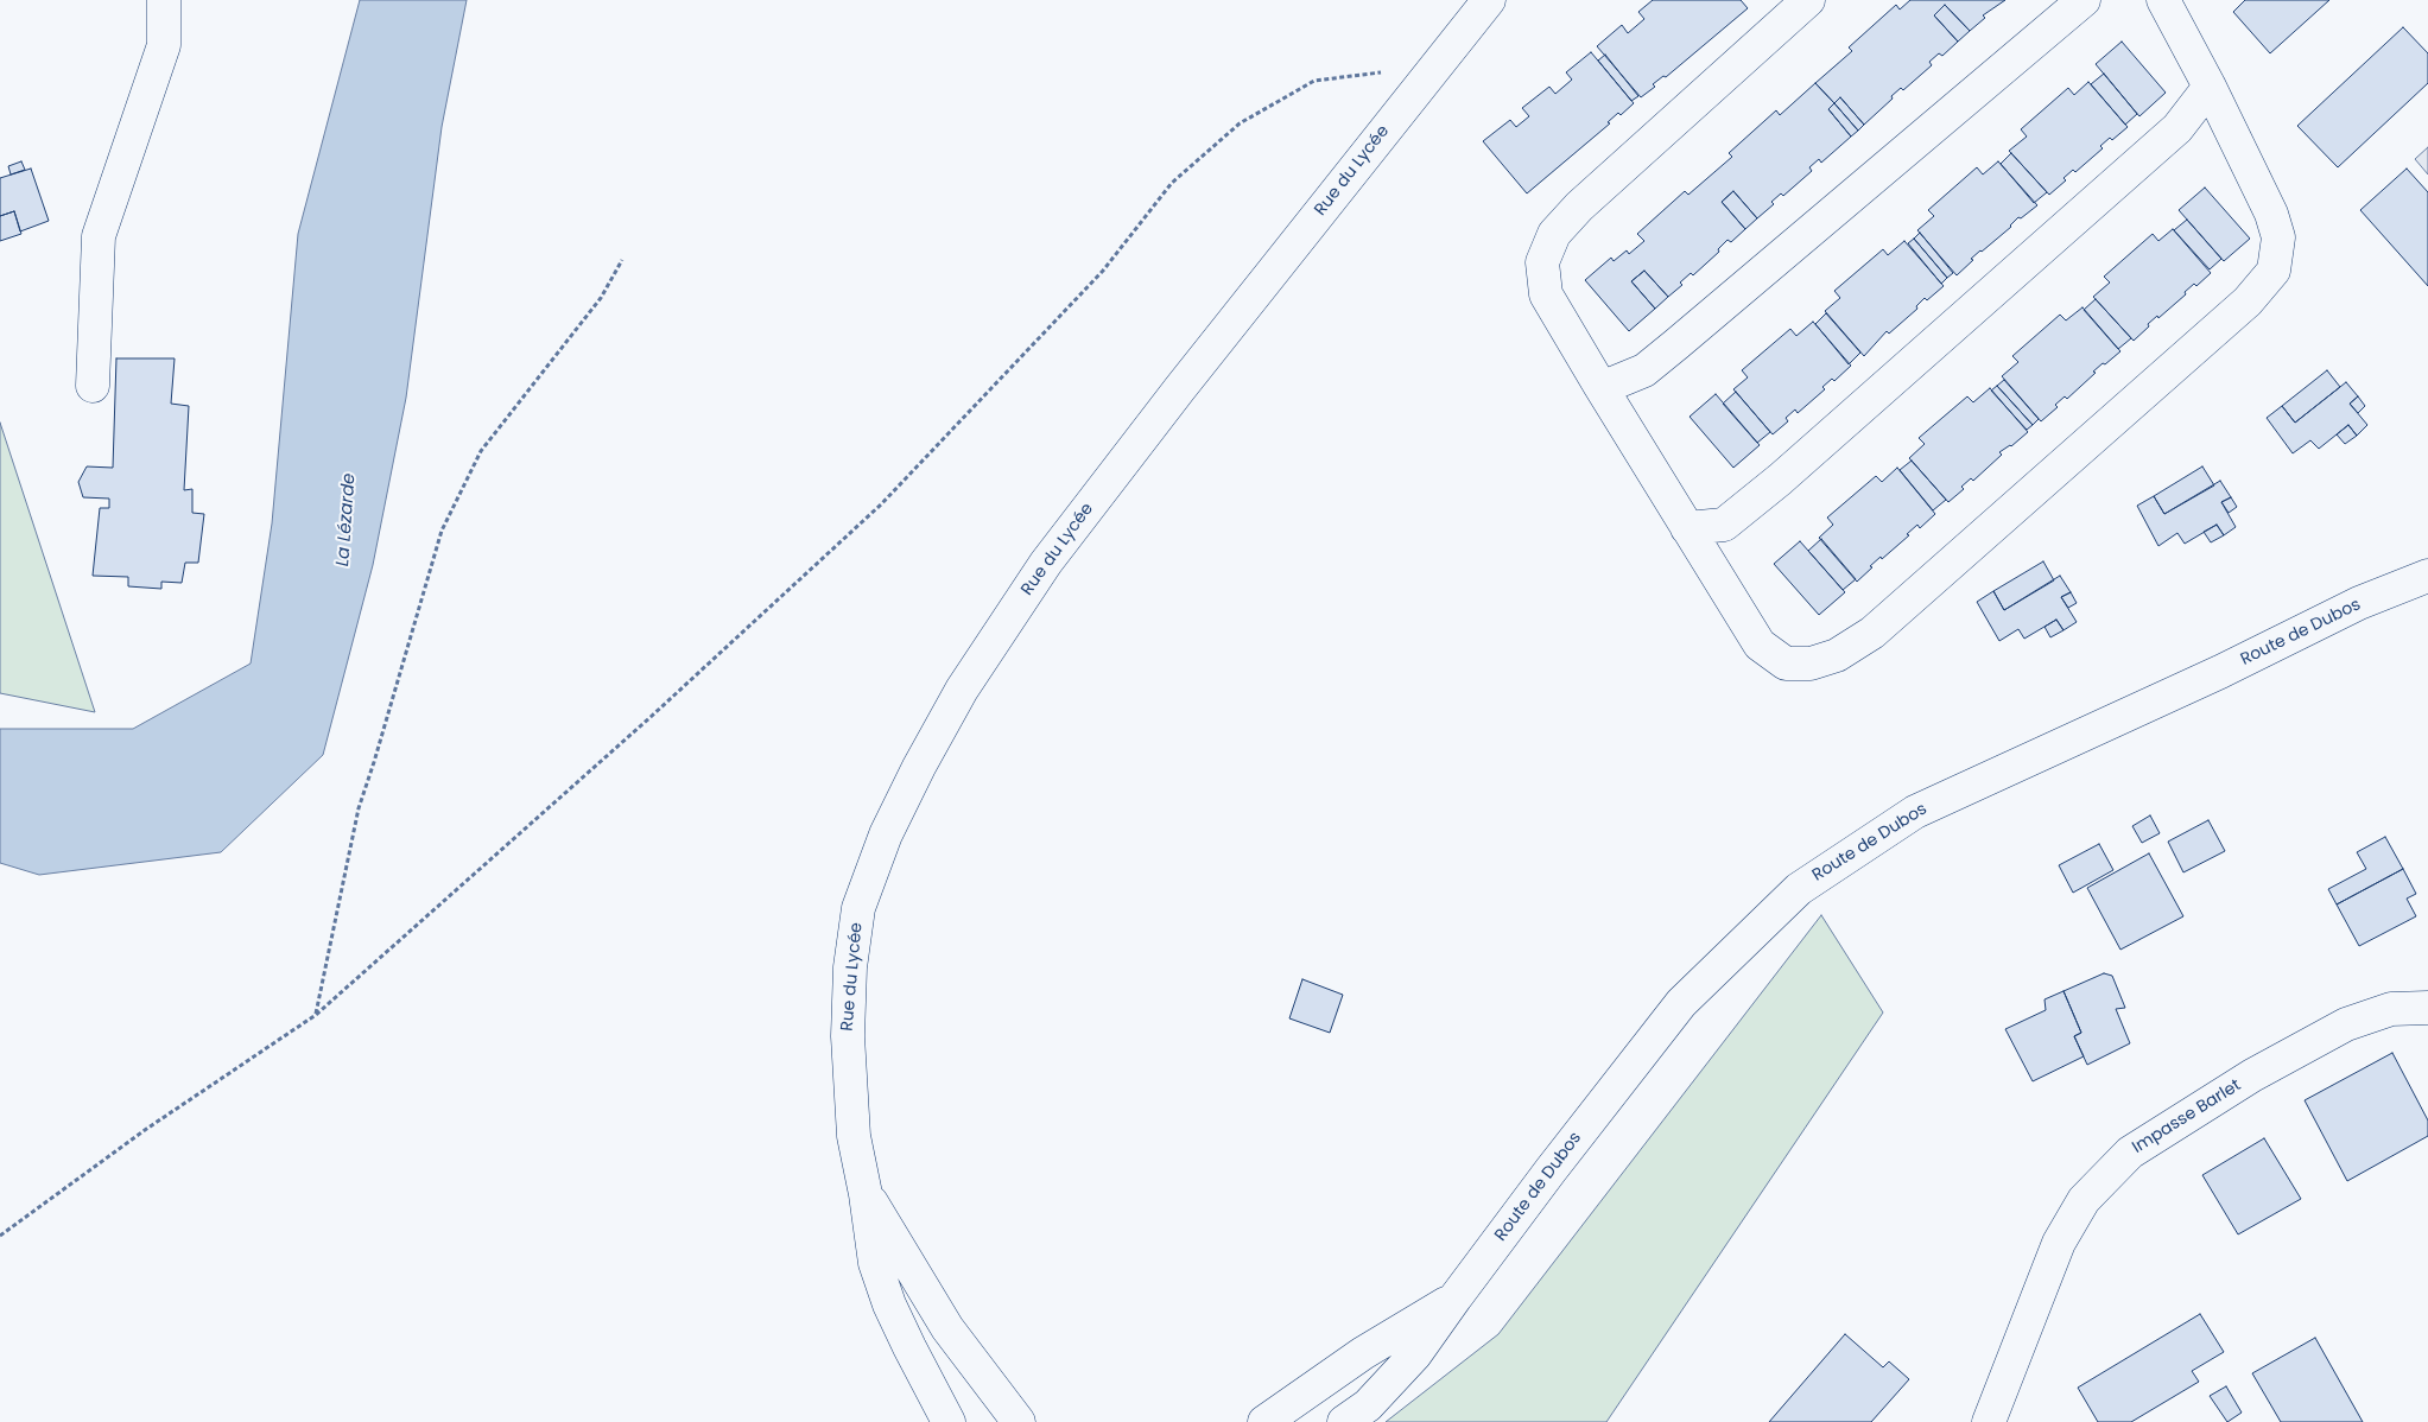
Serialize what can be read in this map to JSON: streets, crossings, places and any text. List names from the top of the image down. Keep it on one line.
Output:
{"streets":{"street":["Rue du Lycée","Route de Dubos","Impasse Barlet"]},"water":["La Lézarde"]}
